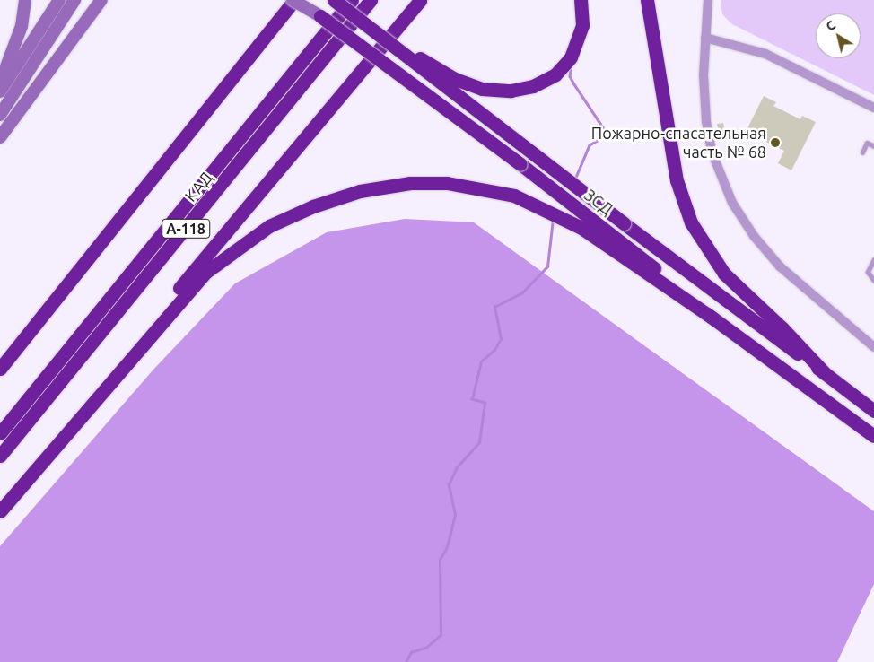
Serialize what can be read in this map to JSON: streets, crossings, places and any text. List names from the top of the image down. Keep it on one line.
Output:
{"streets":{"highway":["КАД","ЗСД","А-118"]},"places":["Пожарно-спасательная часть № 68"],"north":"top left"}
